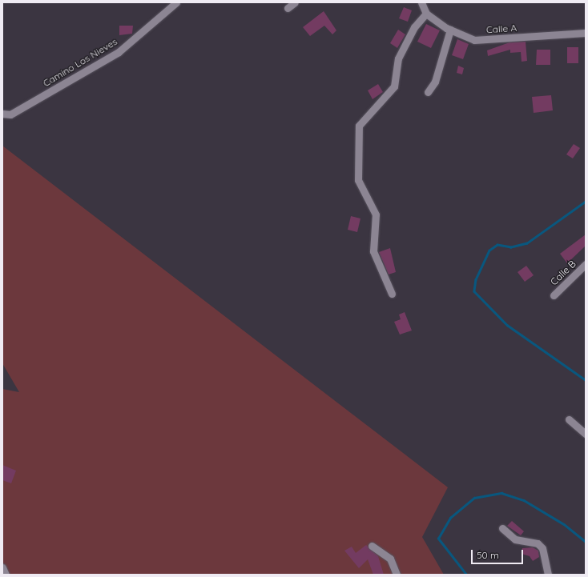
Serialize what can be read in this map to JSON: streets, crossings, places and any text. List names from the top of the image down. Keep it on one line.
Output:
{"streets":{"street":["Calle A","Camino Los Nieves","Calle B"]},"scale_bar":"50 m"}
